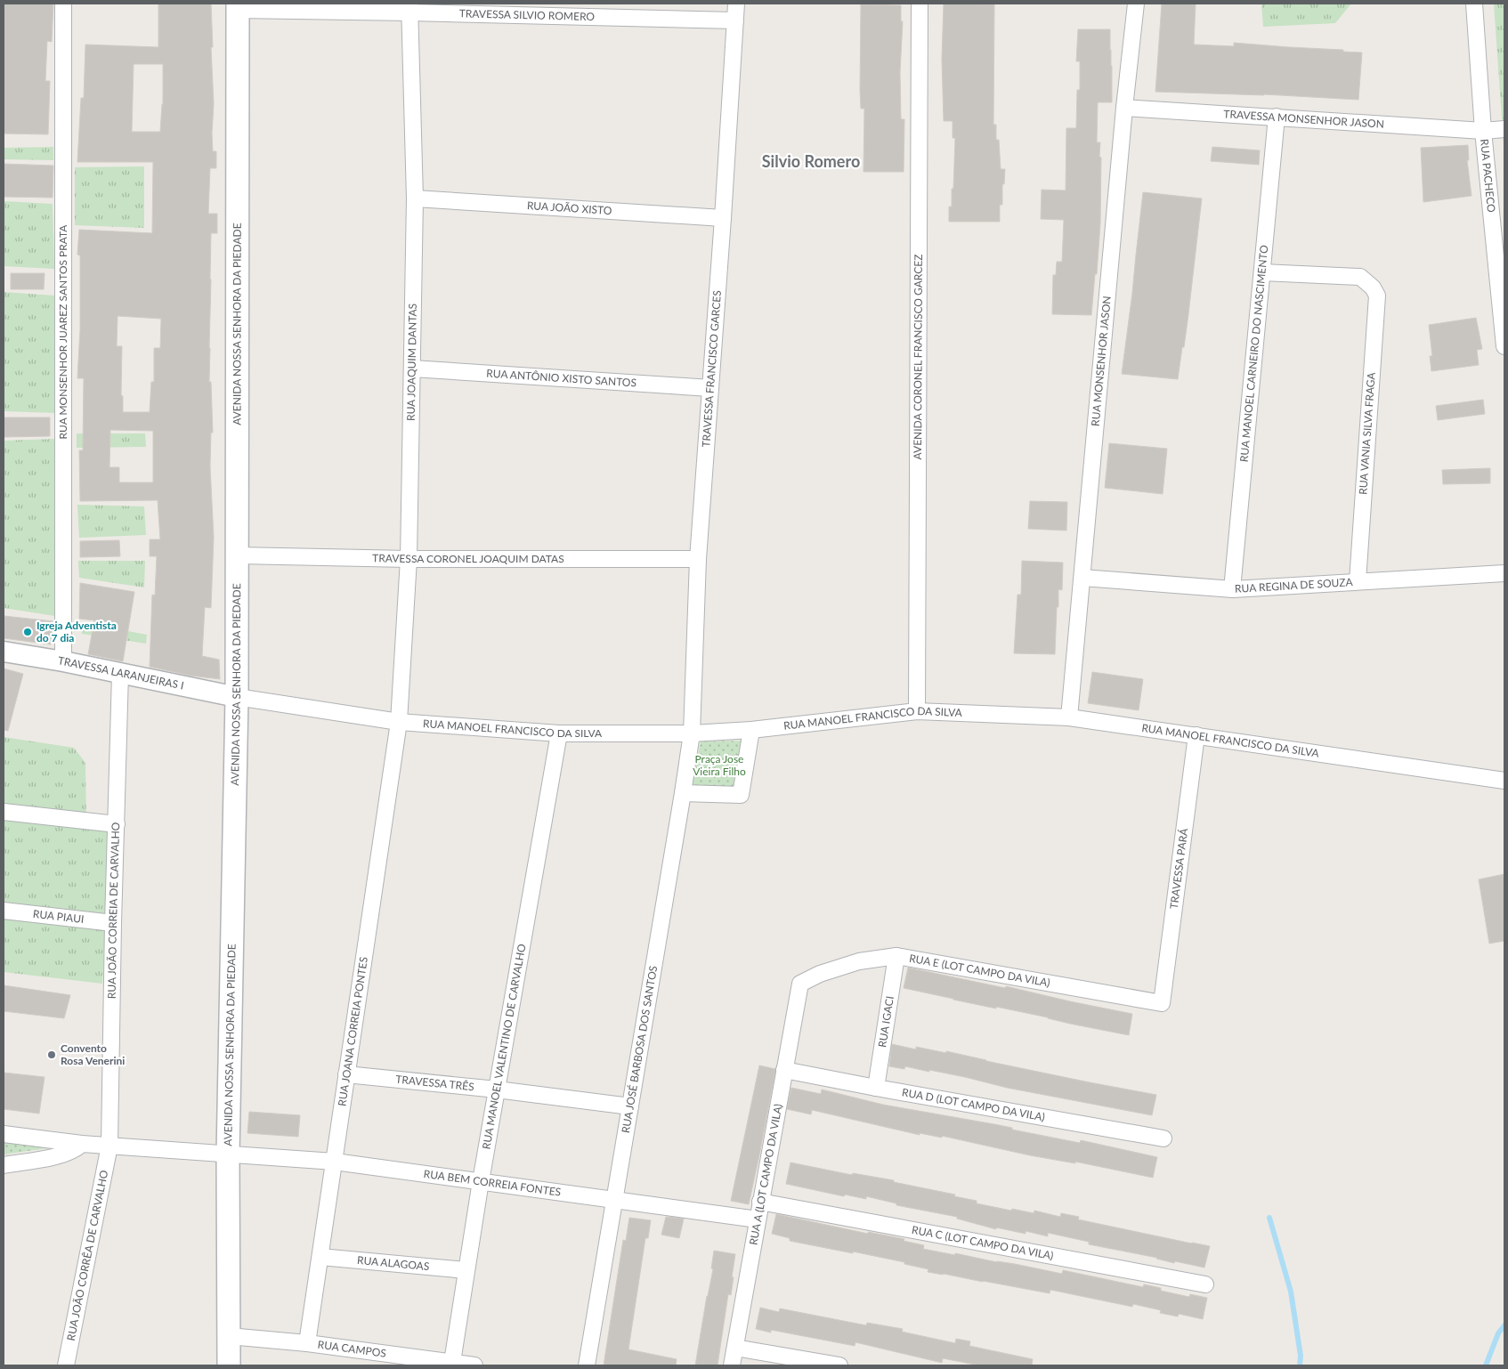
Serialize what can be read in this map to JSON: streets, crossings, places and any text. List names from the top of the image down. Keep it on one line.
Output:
{"streets":{"main road":["AVENIDA NOSSA SENHORA DA PIEDADE"],"street":["TRAVESSA SILVIO ROMERO","TRAVESSA MONSENHOR JASON","RUA PACHECO","RUA JOÃO XISTO","RUA MONSENHOR JUAREZ SANTOS PRATA","RUA MANOEL CARNEIRO DO NASCIMENTO","AVENIDA CORONEL FRANCISCO GARCEZ","RUA MONSENHOR JASON","RUA JOAQUIM DANTAS","TRAVESSA FRANCISCO GARCES","RUA ANTÔNIO XISTO SANTOS","RUA VANIA SILVA FRAGA","TRAVESSA CORONEL JOAQUIM DATAS","RUA REGINA DE SOUZA","TRAVESSA LARANJEIRAS I","RUA MANOEL FRANCISCO DA SILVA","TRAVESSA PARÁ","RUA JOÃO CORREIA DE CARVALHO","RUA PIAUI","RUA E (LOT CAMPO DA VILA)","RUA IGACI","RUA JOANA CORREIA PONTES","RUA MANOEL VALENTINO DE CARVALHO","RUA JOSÉ BARBOSA DOS SANTOS","TRAVESSA TRÊS","RUA D (LOT CAMPO DA VILA)","RUA A (LOT CAMPO DA VILA)","RUA BEM CORREIA FONTES","RUA C (LOT CAMPO DA VILA)","RUA JOÃO CORRÊA DE CARVALHO","RUA ALAGOAS","RUA CAMPOS"]},"crossings":[["TRAVESSA SILVIO ROMERO","AVENIDA NOSSA SENHORA DA PIEDADE"],["TRAVESSA SILVIO ROMERO","RUA JOAQUIM DANTAS"],["TRAVESSA SILVIO ROMERO","TRAVESSA FRANCISCO GARCES"],["TRAVESSA MONSENHOR JASON","RUA PACHECO"],["TRAVESSA MONSENHOR JASON","RUA MANOEL CARNEIRO DO NASCIMENTO"],["TRAVESSA MONSENHOR JASON","RUA MONSENHOR JASON"],["RUA JOÃO XISTO","RUA JOAQUIM DANTAS"],["RUA JOÃO XISTO","TRAVESSA FRANCISCO GARCES"],["AVENIDA NOSSA SENHORA DA PIEDADE","TRAVESSA CORONEL JOAQUIM DATAS"],["AVENIDA NOSSA SENHORA DA PIEDADE","TRAVESSA LARANJEIRAS I"],["AVENIDA NOSSA SENHORA DA PIEDADE","RUA MANOEL FRANCISCO DA SILVA"],["AVENIDA NOSSA SENHORA DA PIEDADE","RUA BEM CORREIA FONTES"],["AVENIDA NOSSA SENHORA DA PIEDADE","RUA CAMPOS"],["RUA MONSENHOR JUAREZ SANTOS PRATA","TRAVESSA LARANJEIRAS I"],["RUA MANOEL CARNEIRO DO NASCIMENTO","RUA VANIA SILVA FRAGA"],["RUA MANOEL CARNEIRO DO NASCIMENTO","RUA REGINA DE SOUZA"],["AVENIDA CORONEL FRANCISCO GARCEZ","RUA MANOEL FRANCISCO DA SILVA"],["RUA MONSENHOR JASON","RUA REGINA DE SOUZA"],["RUA MONSENHOR JASON","RUA MANOEL FRANCISCO DA SILVA"],["RUA JOAQUIM DANTAS","RUA ANTÔNIO XISTO SANTOS"],["RUA JOAQUIM DANTAS","TRAVESSA CORONEL JOAQUIM DATAS"],["RUA JOAQUIM DANTAS","RUA MANOEL FRANCISCO DA SILVA"],["RUA JOAQUIM DANTAS","RUA JOANA CORREIA PONTES"],["TRAVESSA FRANCISCO GARCES","RUA ANTÔNIO XISTO SANTOS"],["TRAVESSA FRANCISCO GARCES","TRAVESSA CORONEL JOAQUIM DATAS"],["TRAVESSA FRANCISCO GARCES","RUA MANOEL FRANCISCO DA SILVA"],["TRAVESSA FRANCISCO GARCES","RUA JOSÉ BARBOSA DOS SANTOS"],["RUA VANIA SILVA FRAGA","RUA REGINA DE SOUZA"],["TRAVESSA LARANJEIRAS I","RUA MANOEL FRANCISCO DA SILVA"],["TRAVESSA LARANJEIRAS I","RUA JOÃO CORREIA DE CARVALHO"],["RUA MANOEL FRANCISCO DA SILVA","TRAVESSA PARÁ"],["RUA MANOEL FRANCISCO DA SILVA","RUA JOANA CORREIA PONTES"],["RUA MANOEL FRANCISCO DA SILVA","RUA MANOEL VALENTINO DE CARVALHO"],["RUA MANOEL FRANCISCO DA SILVA","RUA JOSÉ BARBOSA DOS SANTOS"],["TRAVESSA PARÁ","RUA E (LOT CAMPO DA VILA)"],["RUA JOÃO CORREIA DE CARVALHO","RUA PIAUI"],["RUA JOÃO CORREIA DE CARVALHO","RUA BEM CORREIA FONTES"],["RUA JOÃO CORREIA DE CARVALHO","RUA JOÃO CORRÊA DE CARVALHO"],["RUA E (LOT CAMPO DA VILA)","RUA IGACI"],["RUA E (LOT CAMPO DA VILA)","RUA A (LOT CAMPO DA VILA)"],["RUA IGACI","RUA D (LOT CAMPO DA VILA)"],["RUA JOANA CORREIA PONTES","TRAVESSA TRÊS"],["RUA JOANA CORREIA PONTES","RUA BEM CORREIA FONTES"],["RUA JOANA CORREIA PONTES","RUA ALAGOAS"],["RUA JOANA CORREIA PONTES","RUA CAMPOS"],["RUA MANOEL VALENTINO DE CARVALHO","TRAVESSA TRÊS"],["RUA MANOEL VALENTINO DE CARVALHO","RUA BEM CORREIA FONTES"],["RUA MANOEL VALENTINO DE CARVALHO","RUA ALAGOAS"],["RUA MANOEL VALENTINO DE CARVALHO","RUA CAMPOS"],["RUA JOSÉ BARBOSA DOS SANTOS","TRAVESSA TRÊS"],["RUA JOSÉ BARBOSA DOS SANTOS","RUA BEM CORREIA FONTES"],["RUA D (LOT CAMPO DA VILA)","RUA A (LOT CAMPO DA VILA)"],["RUA A (LOT CAMPO DA VILA)","RUA BEM CORREIA FONTES"],["RUA A (LOT CAMPO DA VILA)","RUA C (LOT CAMPO DA VILA)"],["RUA BEM CORREIA FONTES","RUA JOÃO CORRÊA DE CARVALHO"]],"districts":["Silvio Romero"],"parks":["Praça Jose Vieira Filho"],"places":["Igreja Adventista do 7 dia","Convento Rosa Venerini"]}
